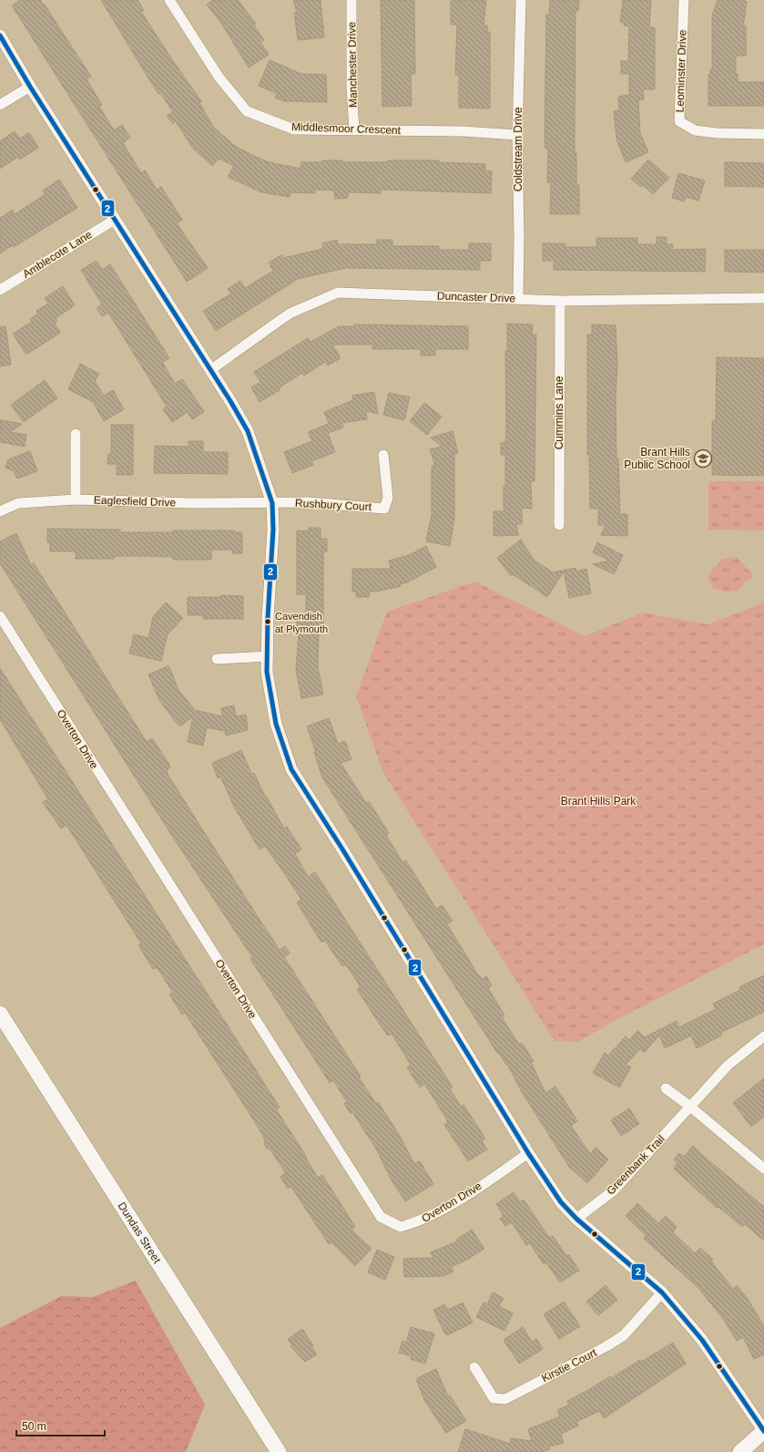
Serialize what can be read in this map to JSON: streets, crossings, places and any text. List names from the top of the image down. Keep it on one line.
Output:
{"streets":{"main road":["Dundas Street"],"street":["Manchester Drive","Leominster Drive","Middlesmoor Crescent","Coldstream Drive","Amblecote Lane","Duncaster Drive","Cummins Lane","Eaglesfield Drive","Rushbury Court","Overton Drive","Greenbank Trail","Kirstie Court"]},"crossings":[["Manchester Drive","Middlesmoor Crescent"],["Middlesmoor Crescent","Coldstream Drive"],["Coldstream Drive","Duncaster Drive"],["Duncaster Drive","Cummins Lane"],["Eaglesfield Drive","Rushbury Court"]],"parks":["Brant Hills Park"],"places":{"school or university":["Brant Hills Public School"],"other":["Cavendish at Plymouth"]},"lines":["transit line 2"],"scale_bar":"50 m"}
